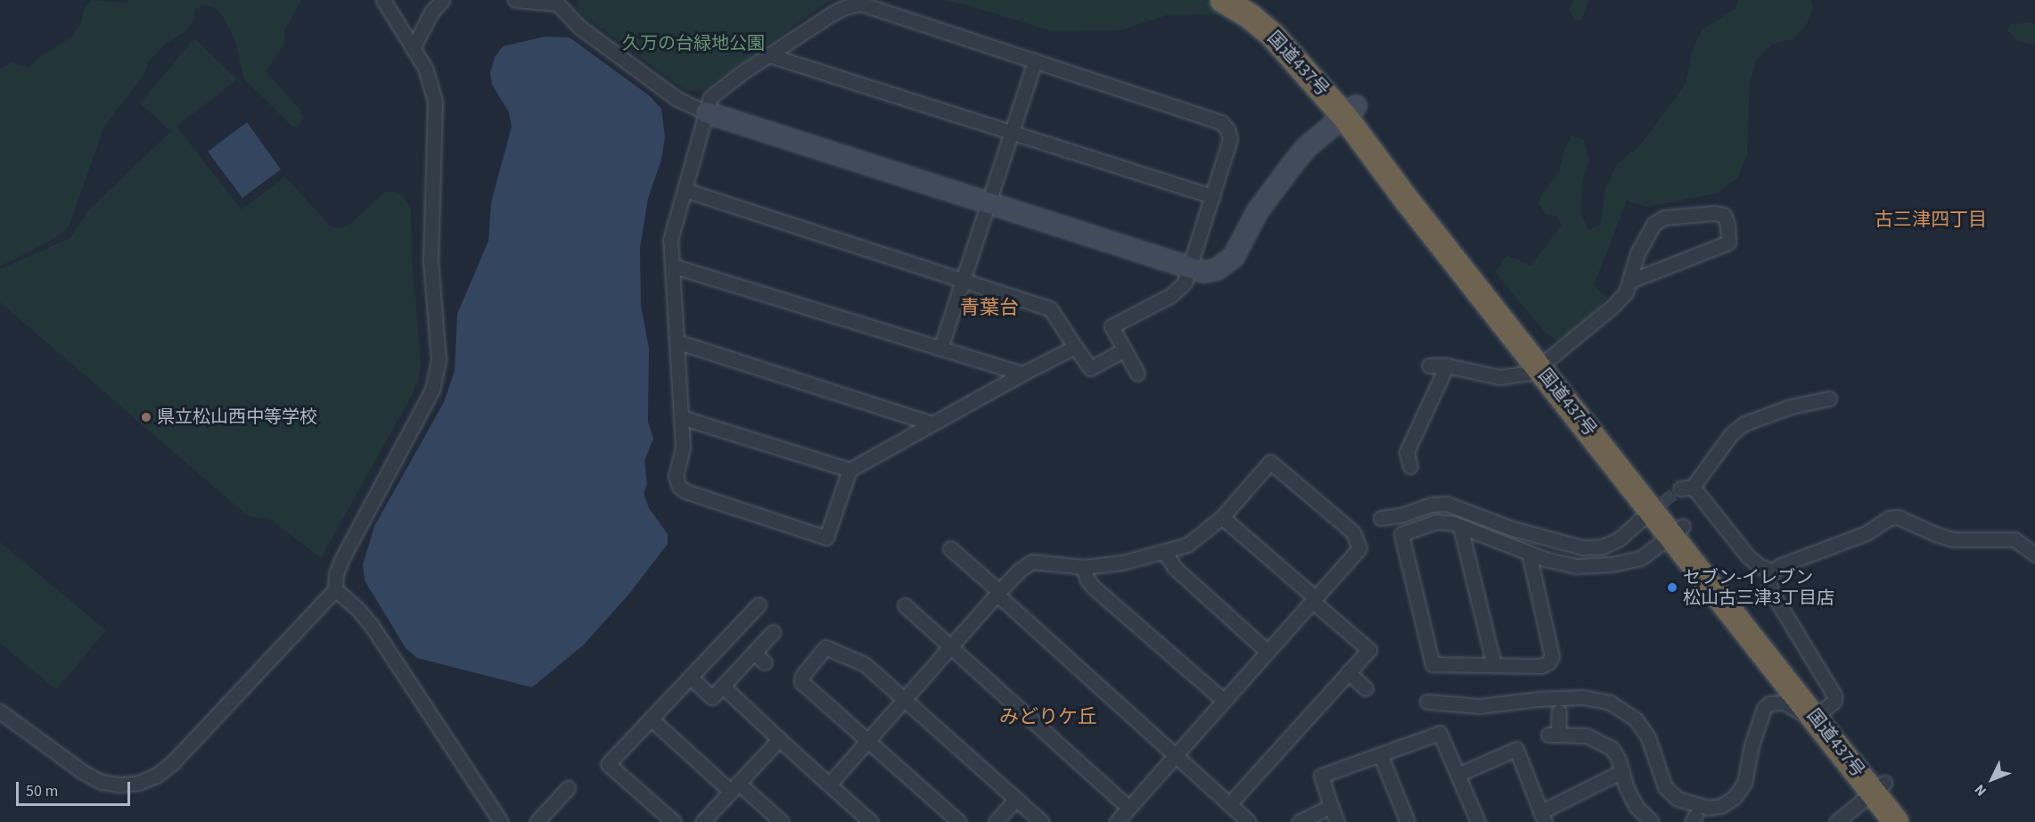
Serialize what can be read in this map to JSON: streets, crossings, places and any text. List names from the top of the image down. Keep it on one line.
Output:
{"streets":{"highway":["国道437号"]},"districts":["古三津四丁目","青葉台","みどりケ丘"],"parks":["久万の台緑地公園"],"places":["県立松山西中等学校","セブン-イレブン 松山古三津3丁目店"],"scale_bar":"50 m","north":"bottom left"}
